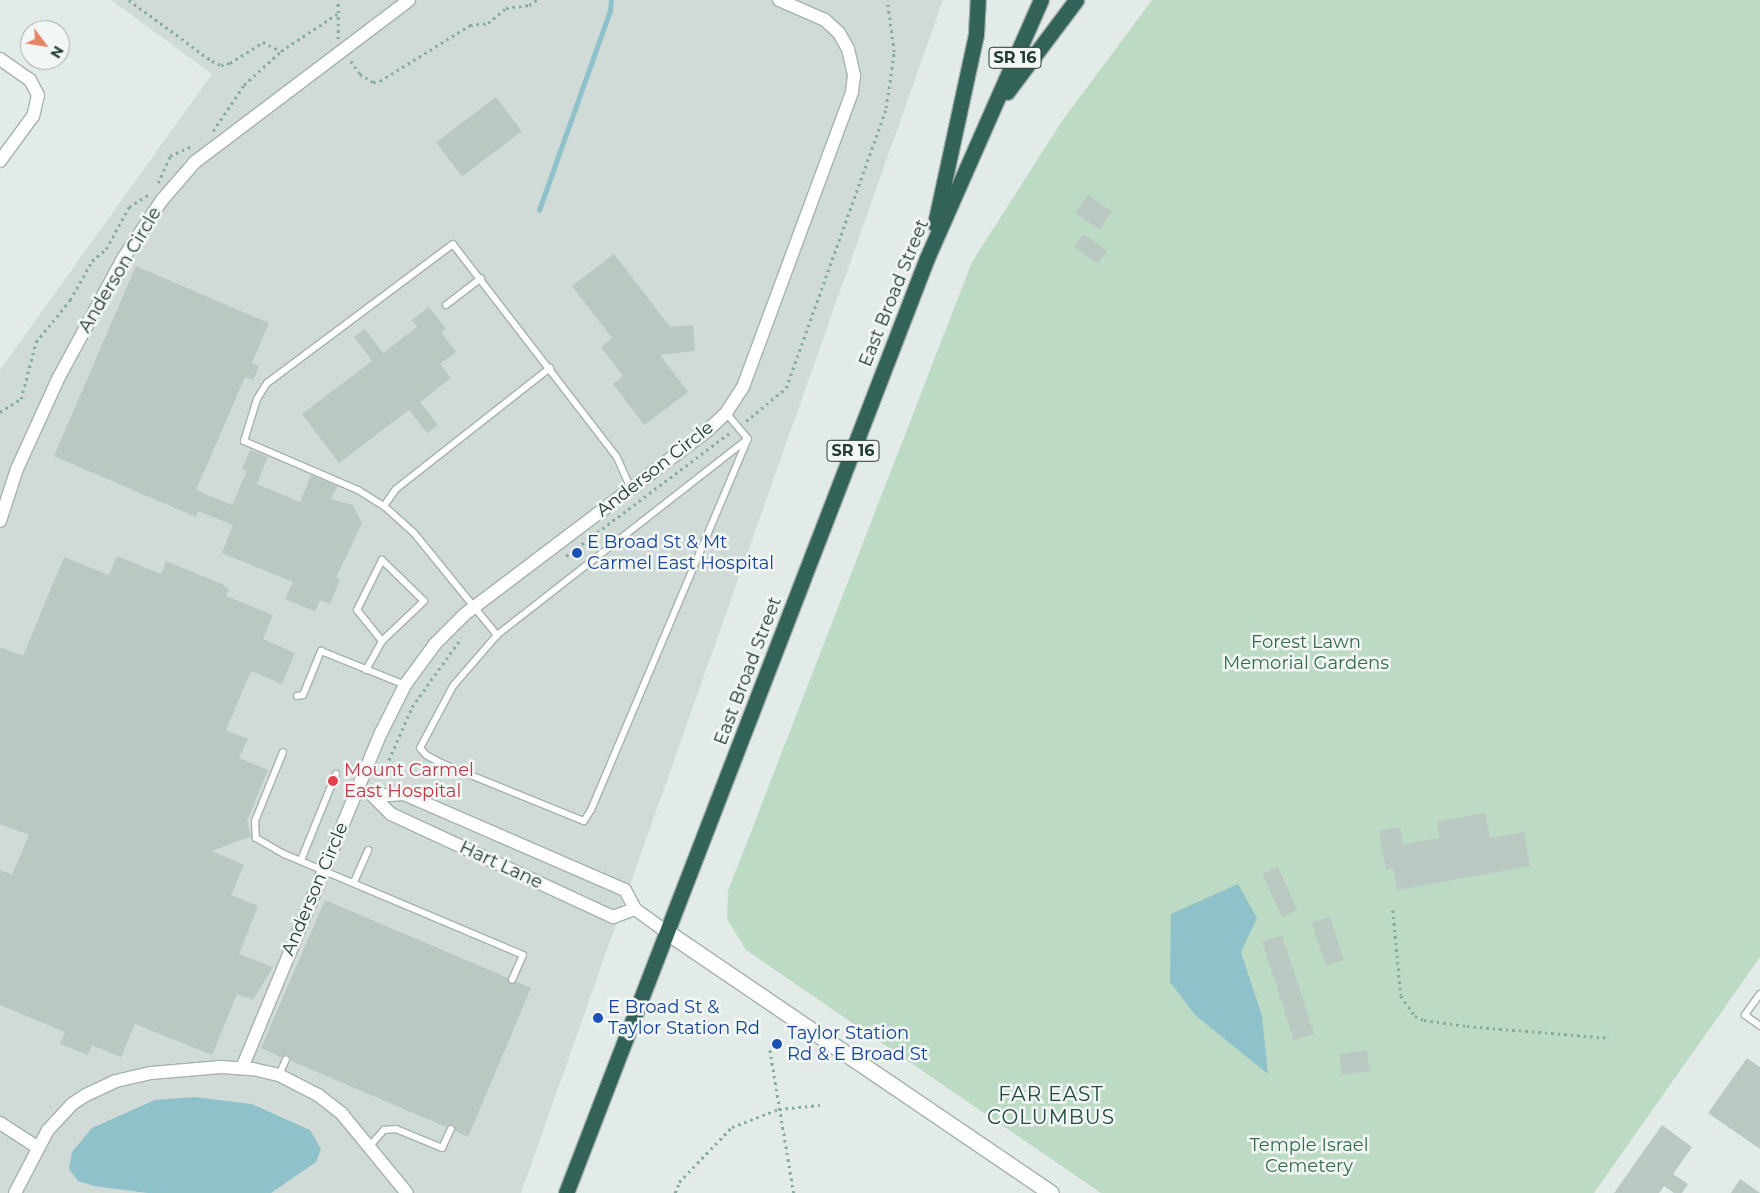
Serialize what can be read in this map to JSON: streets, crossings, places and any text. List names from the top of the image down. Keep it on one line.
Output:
{"streets":{"highway":["SR 16","East Broad Street"],"street":["Anderson Circle","Hart Lane"]},"crossings":[["Anderson Circle","Hart Lane"],["East Broad Street","Hart Lane"]],"districts":["FAR EAST COLUMBUS"],"parks":["Forest Lawn Memorial Gardens","Temple Israel Cemetery"],"places":["E Broad St & Mt Carmel East Hospital","Mount Carmel East Hospital","E Broad St & Taylor Station Rd","Taylor Station Rd & E Broad St"],"north":"bottom right"}
